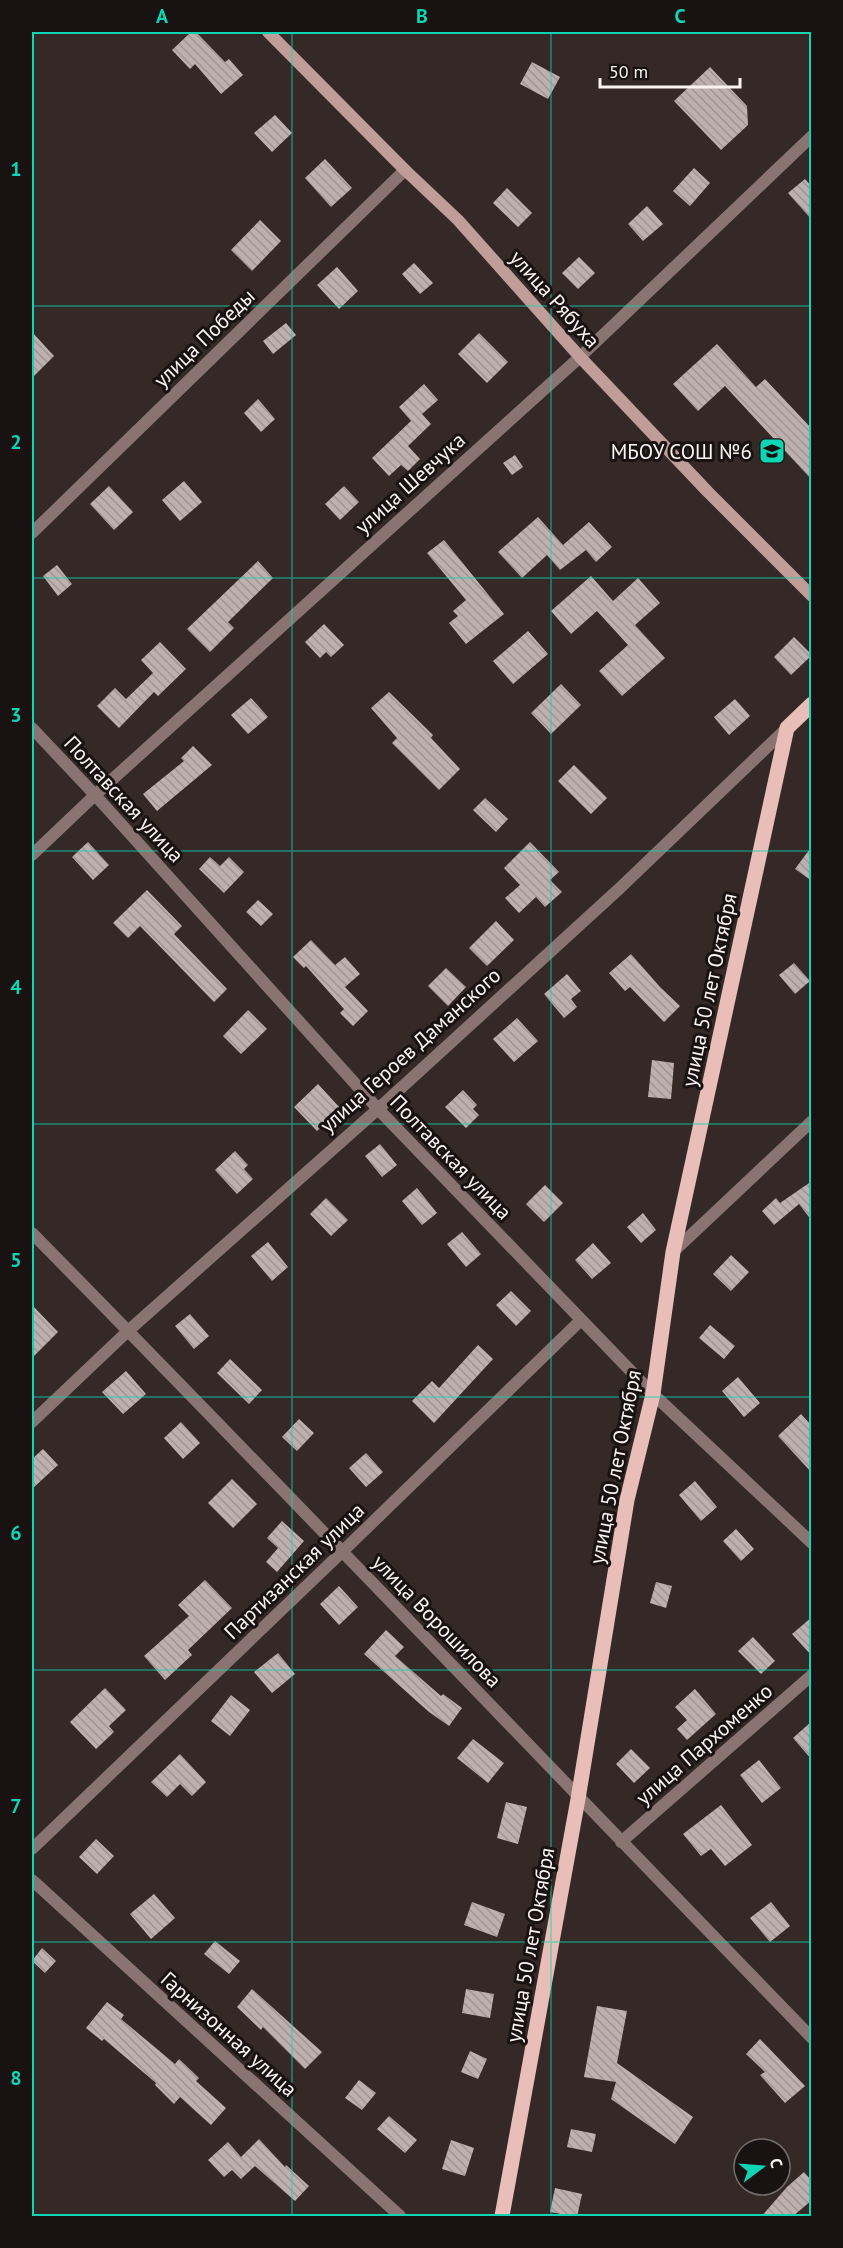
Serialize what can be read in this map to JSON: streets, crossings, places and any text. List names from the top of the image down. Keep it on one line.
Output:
{"streets":{"main road":["улица Рябуха","улица 50 лет Октября","улица Героев Даманского"],"street":["улица Победы","улица Шевчука","Полтавская улица","Партизанская улица","улица Ворошилова","улица Пархоменко","Гарнизонная улица"]},"crossings":[["улица Рябуха","улица Победы"],["улица Рябуха","улица Шевчука"],["улица Шевчука","Полтавская улица"],["Полтавская улица","улица 50 лет Октября"],["Полтавская улица","улица Героев Даманского"],["Полтавская улица","Партизанская улица"],["улица 50 лет Октября","улица Героев Даманского"],["улица 50 лет Октября","улица Ворошилова"],["улица Героев Даманского","улица Ворошилова"],["Партизанская улица","улица Ворошилова"],["улица Ворошилова","улица Пархоменко"]],"places":{"school or university":["МБОУ СОШ №6"]},"scale_bar":"50 m","north":"right","grid":{"columns":["A","B","C"],"rows":["1","2","3","4","5","6","7","8"]}}
